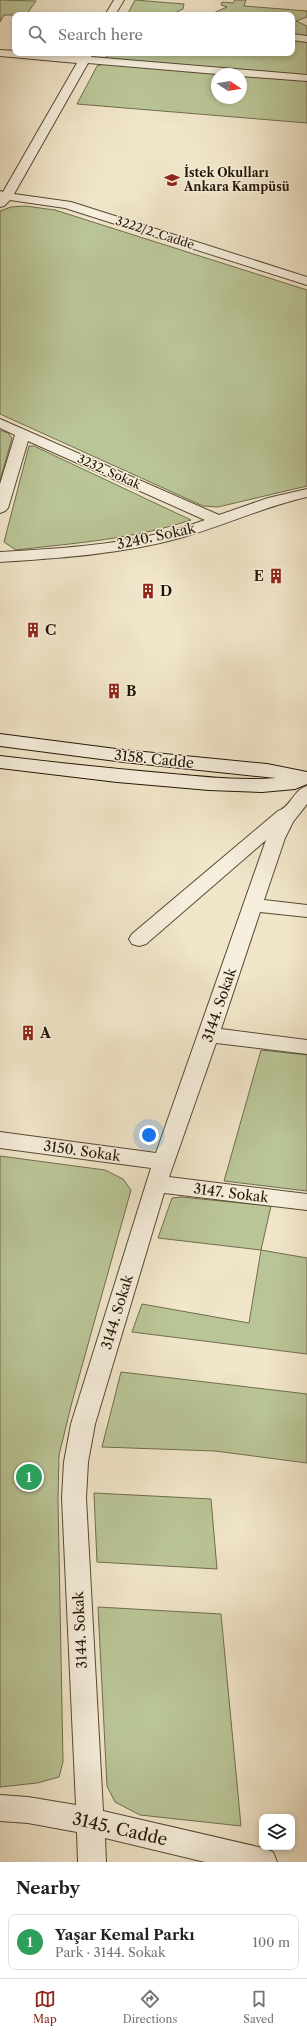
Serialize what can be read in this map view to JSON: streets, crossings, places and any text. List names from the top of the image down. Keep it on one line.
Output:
{"streets":{"street":["3222/2. Cadde","3232. Sokak","3240. Sokak","3158. Cadde","3144. Sokak","3150. Sokak","3147. Sokak","3145. Cadde"]},"crossings":[["3232. Sokak","3240. Sokak"],["3144. Sokak","3150. Sokak"],["3144. Sokak","3147. Sokak"],["3144. Sokak","3145. Cadde"]],"places":{"school or university":["İstek Okulları Ankara Kampüsü"],"building":["E","D","C","B","A"]},"north":"right","page":{"search":"Search here","pins":"1","heading":"Nearby","list":[{"mark":"1","name":"Yaşar Kemal Parkı","note":"Park · 3144. Sokak","value":"100 m"}],"nav":["Map","Directions","Saved"]}}
